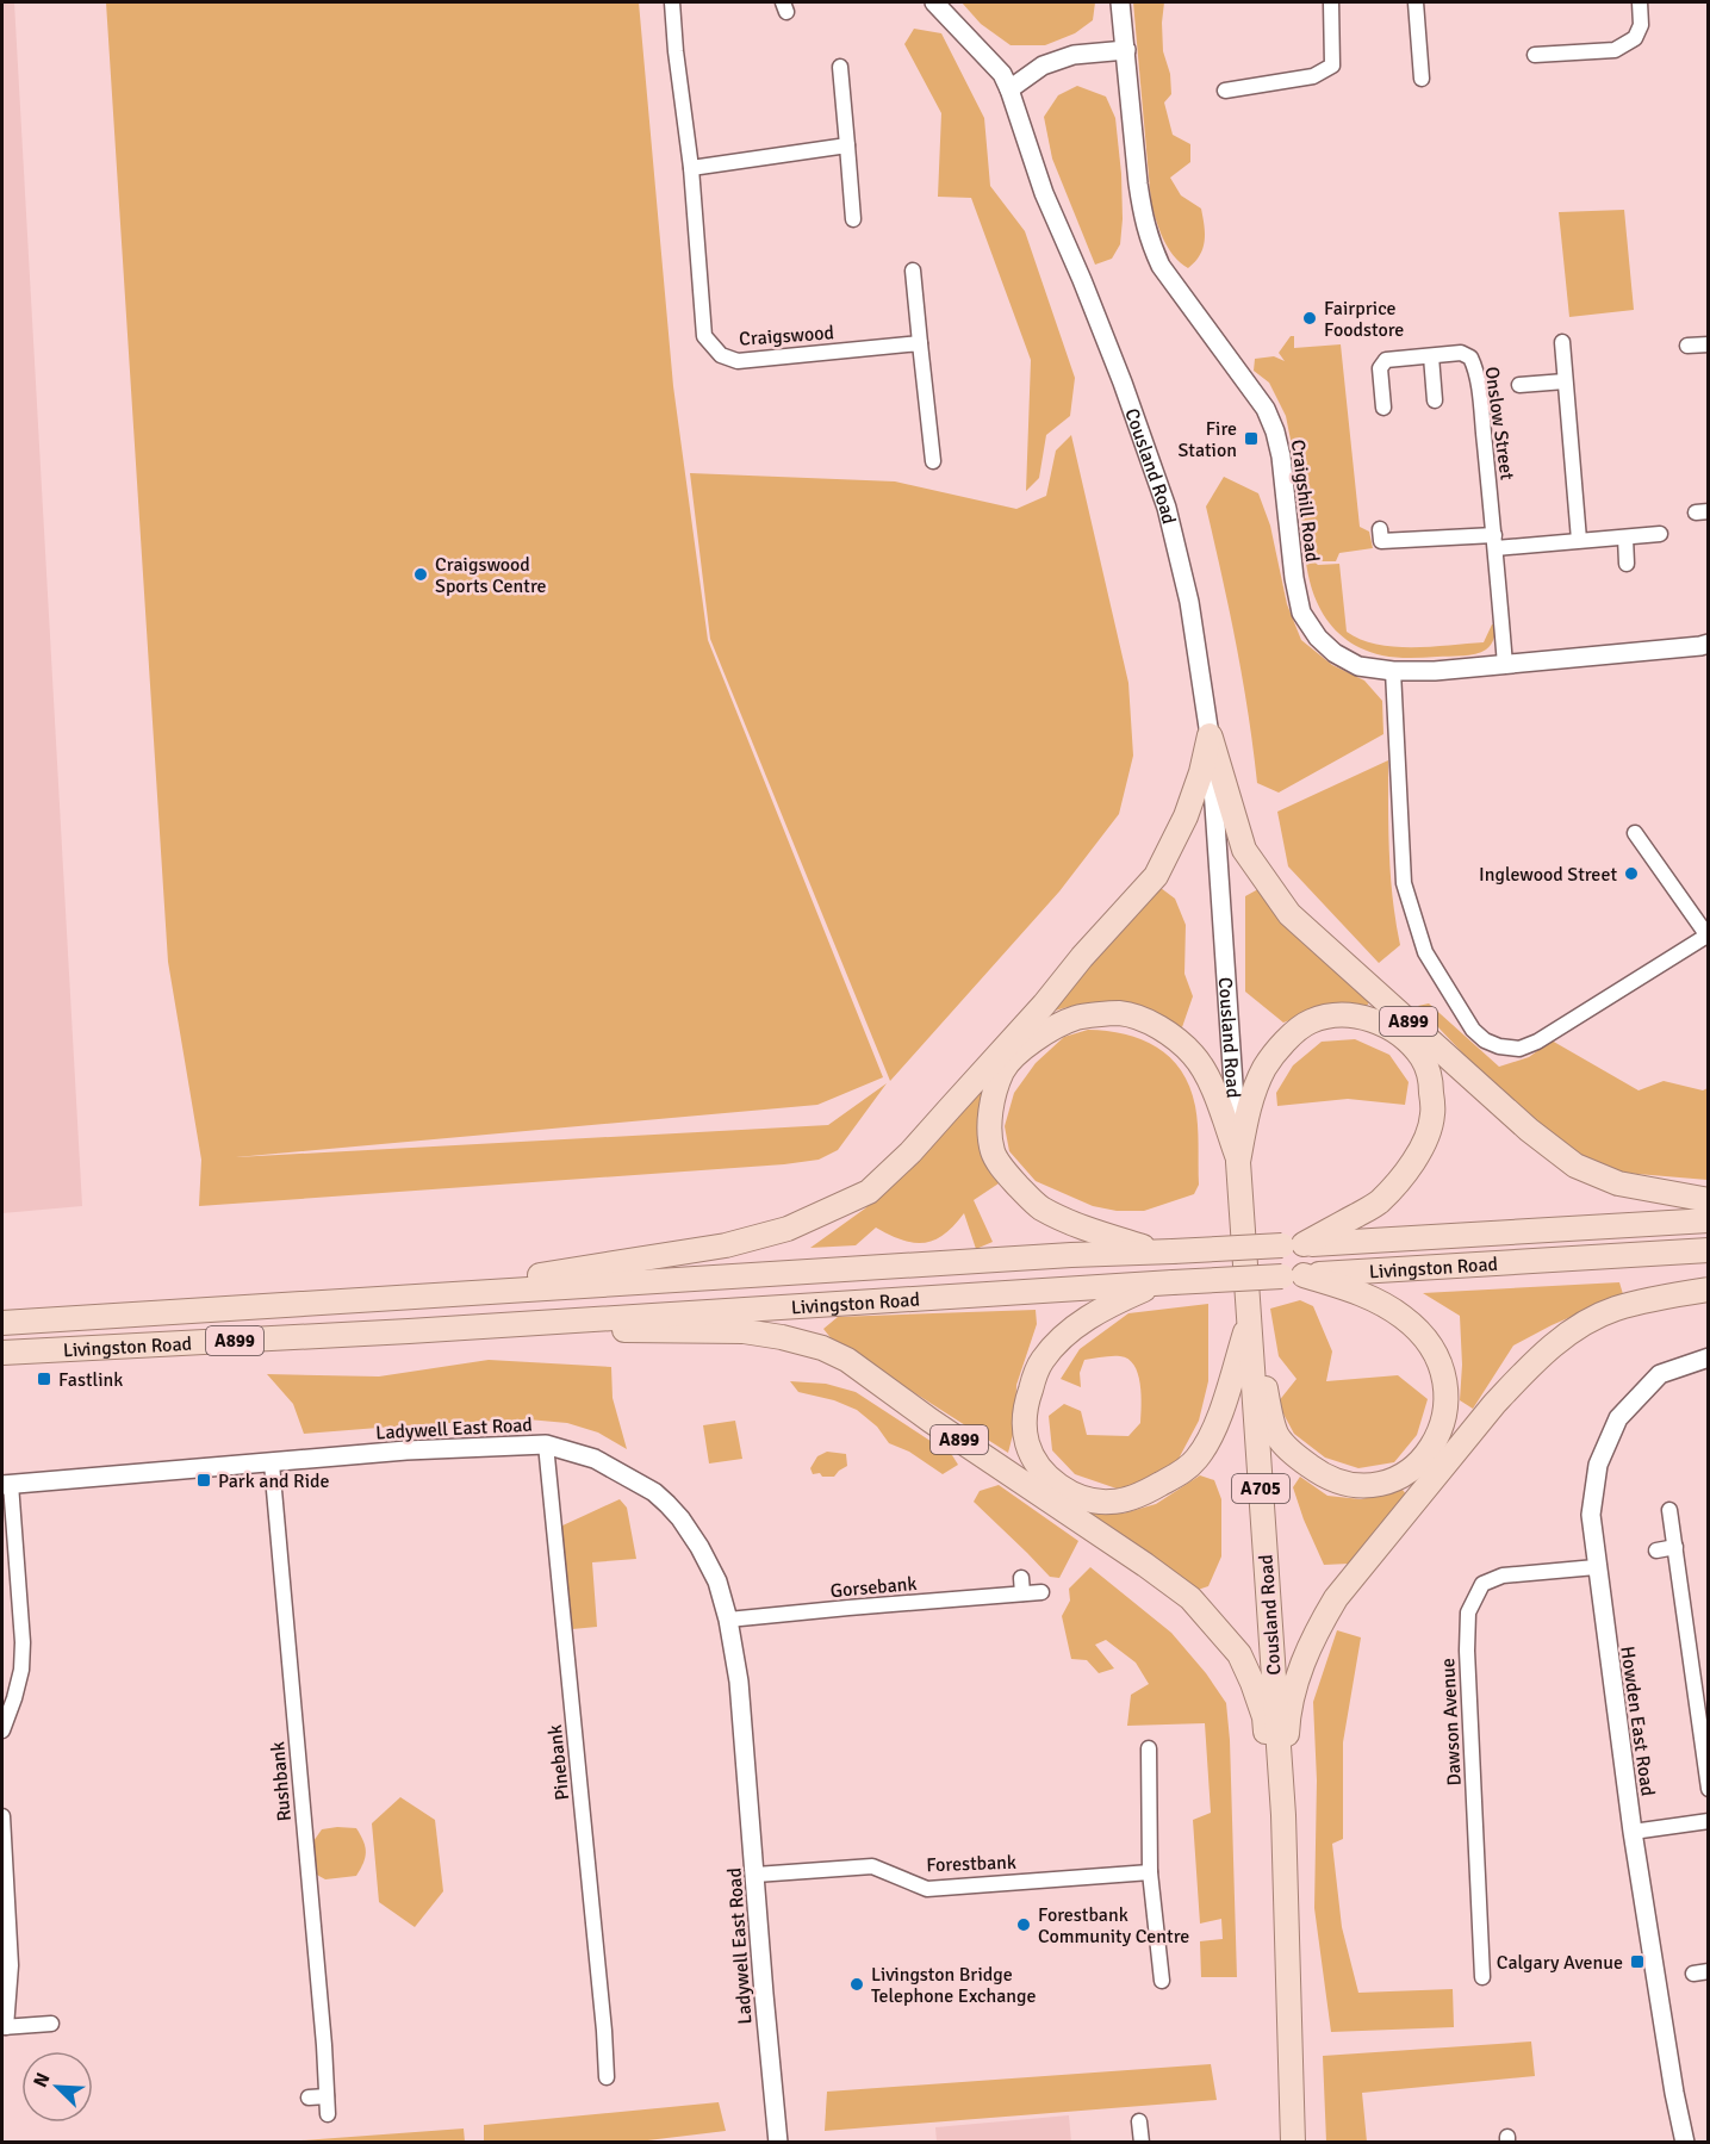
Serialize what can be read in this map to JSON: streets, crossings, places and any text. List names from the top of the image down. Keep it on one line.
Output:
{"streets":{"main road":["Cousland Road","A899","Livingston Road","A705"],"street":["Craigswood","Onslow Street","Craigshill Road","Ladywell East Road","Gorsebank","Howden East Road","Dawson Avenue","Pinebank","Rushbank","Forestbank"]},"crossings":[["Onslow Street","Craigshill Road"],["Cousland Road","A899"],["A899","Livingston Road"],["Ladywell East Road","Gorsebank"],["Ladywell East Road","Pinebank"],["Ladywell East Road","Rushbank"],["Ladywell East Road","Forestbank"],["Howden East Road","Dawson Avenue"]],"places":{"other":["Fairprice Foodstore","Craigswood Sports Centre","Inglewood Street","Forestbank Community Centre","Livingston Bridge Telephone Exchange"],"transit":["Fire Station","Fastlink","Park and Ride","Calgary Avenue"]},"north":"top left"}
